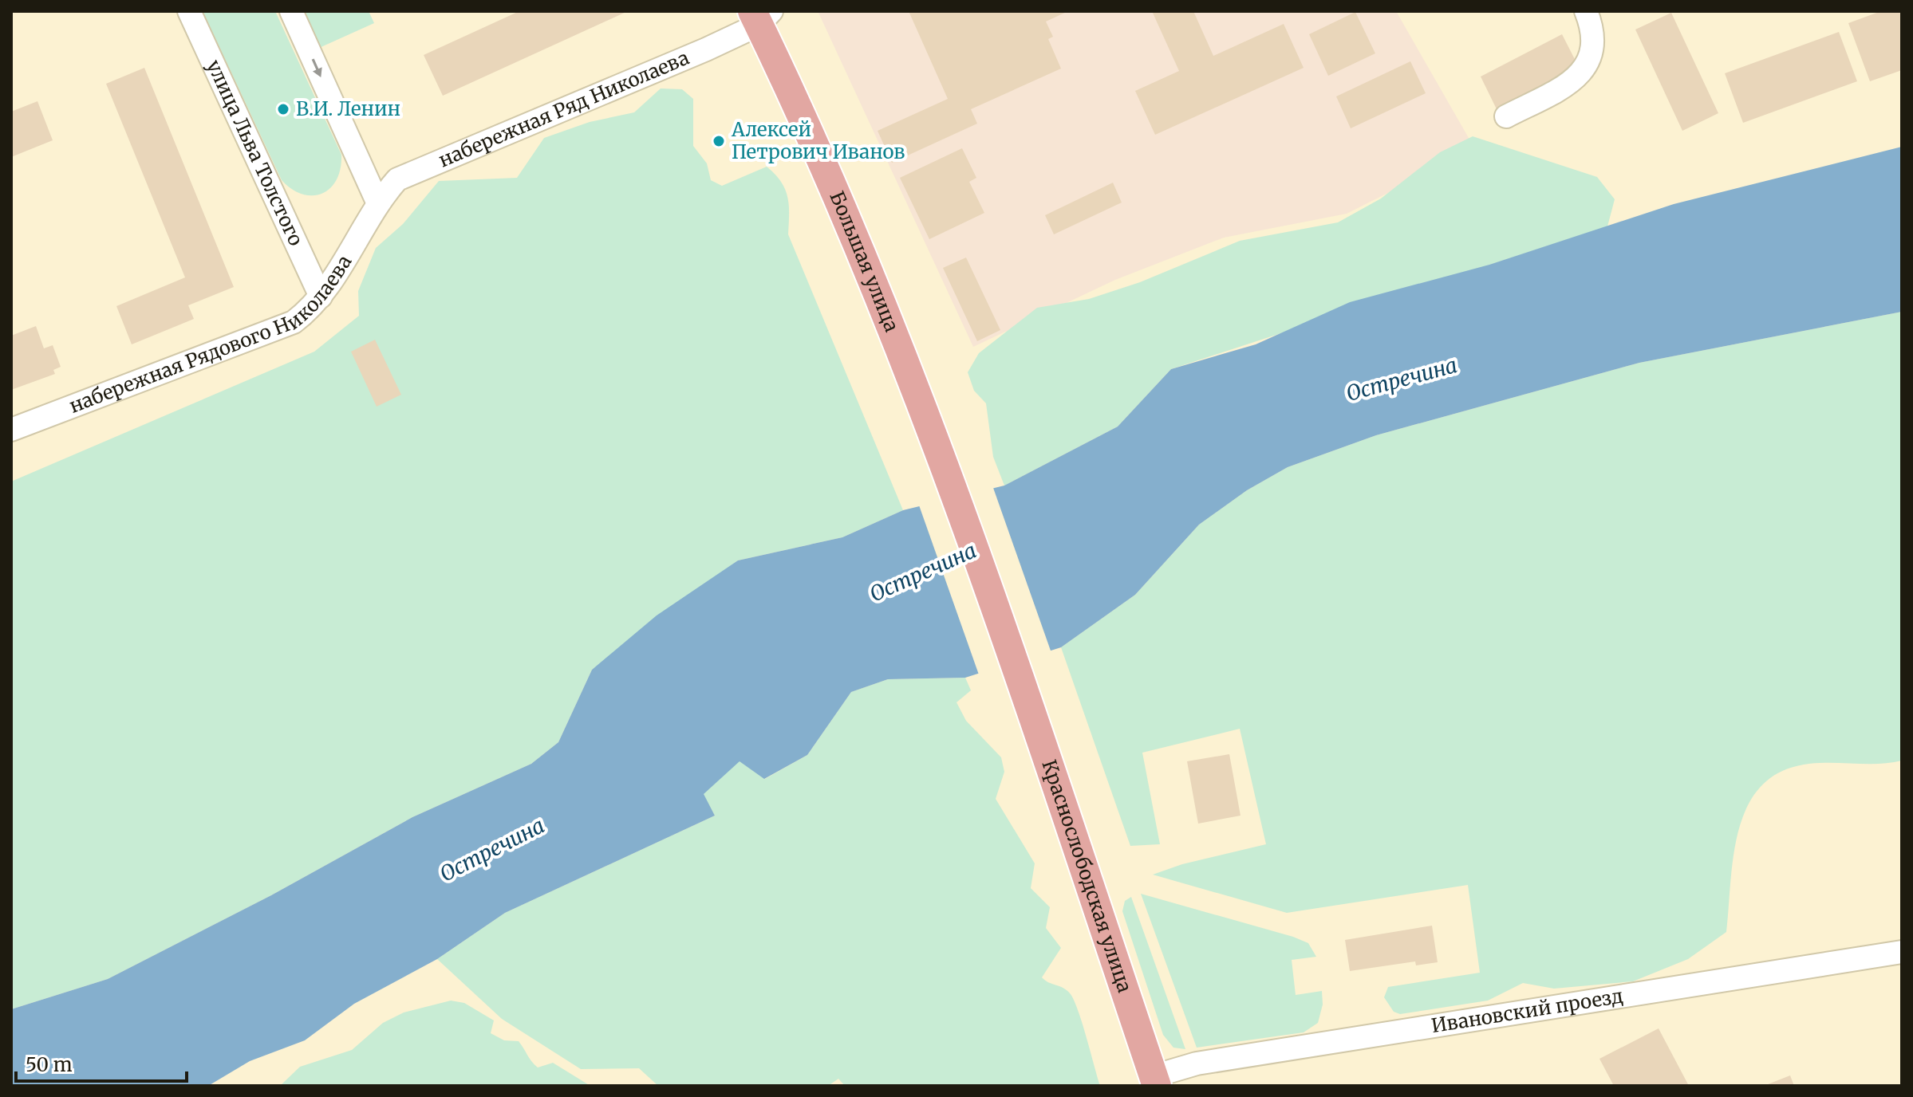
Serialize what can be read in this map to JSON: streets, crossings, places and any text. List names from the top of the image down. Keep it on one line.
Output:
{"streets":{"main road":["Большая улица","Краснослободская улица"],"street":["набережная Ряд Николаева","улица Льва Толстого","набережная Рядового Николаева","Ивановский проезд"]},"crossings":[["набережная Ряд Николаева","Большая улица"],["набережная Ряд Николаева","набережная Рядового Николаева"],["улица Льва Толстого","набережная Рядового Николаева"],["Большая улица","Краснослободская улица"],["Краснослободская улица","Ивановский проезд"]],"water":["Остречина"],"places":["В.И. Ленин","Алексей Петрович Иванов"],"scale_bar":"50 m"}
